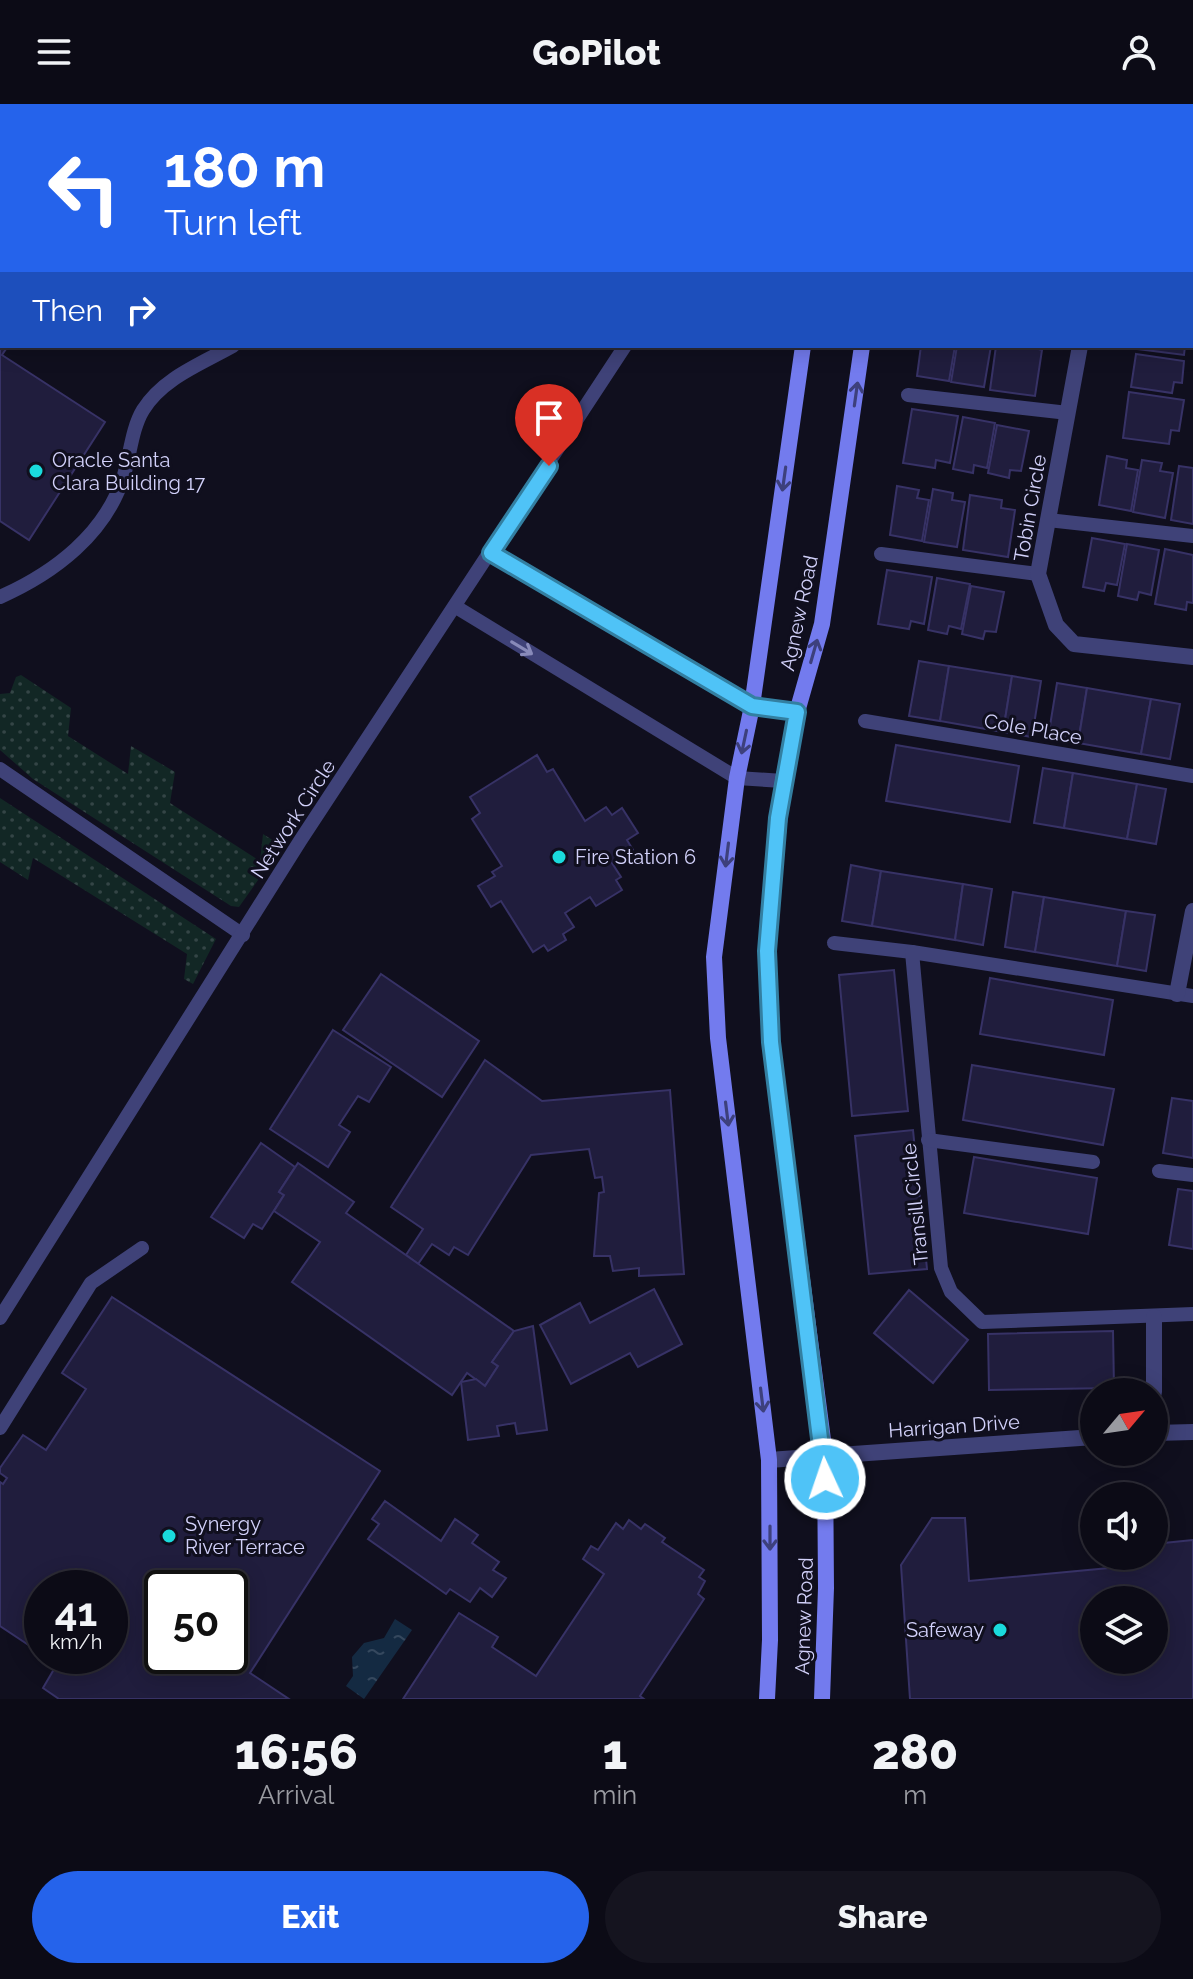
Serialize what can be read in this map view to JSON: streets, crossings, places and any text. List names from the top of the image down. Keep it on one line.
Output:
{"streets":{"main road":["Agnew Road"],"street":["Tobin Circle","Harrigan Drive"],"lane":["Cole Place","Network Circle","Transill Circle"]},"crossings":[["Agnew Road","Harrigan Drive"]],"places":["Oracle Santa Clara Building 17","Fire Station 6","Synergy River Terrace","Safeway"],"north":"top right","page":{"header":"GoPilot","turn":["180 m","Turn left"],"then":"Then","speed":"41 km/h","limit":"50","eta":["16:56","Arrival","1","min","280","m"],"buttons":["Exit","Share"]}}
